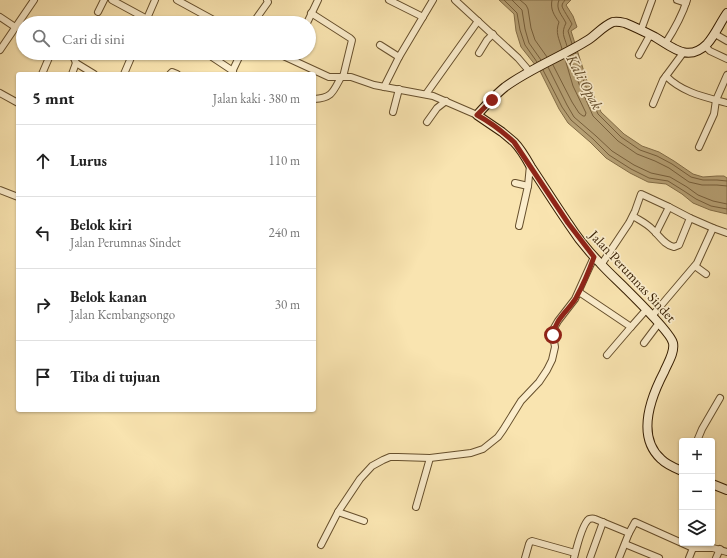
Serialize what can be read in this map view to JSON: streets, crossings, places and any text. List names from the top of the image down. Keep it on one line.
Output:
{"streets":{"street":["Jalan Perumnas Sindet"]},"water":["Kali Opak"],"page":{"search":"Cari di sini","heading":["5 mnt","Jalan kaki · 380 m"],"list":[["Lurus","110 m"],["Belok kiri","Jalan Perumnas Sindet","240 m"],["Belok kanan","Jalan Kembangsongo","30 m"],"Tiba di tujuan"],"map_buttons":["+","−"]}}
